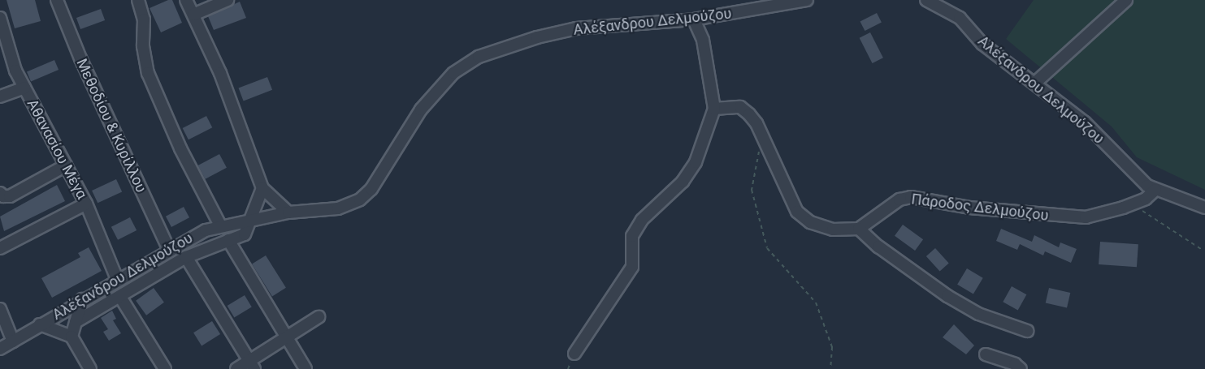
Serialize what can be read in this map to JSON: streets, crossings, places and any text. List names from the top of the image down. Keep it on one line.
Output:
{"streets":{"street":["Αλέξανδρου Δελμούζου","Μεθοδίου & Κυρίλλου","Αθανασίου Μέγα","Πάροδος Δελμούζου"]},"crossings":[["Αλέξανδρου Δελμούζου","Μεθοδίου & Κυρίλλου"],["Αλέξανδρου Δελμούζου","Αθανασίου Μέγα"],["Αλέξανδρου Δελμούζου","Πάροδος Δελμούζου"]]}
